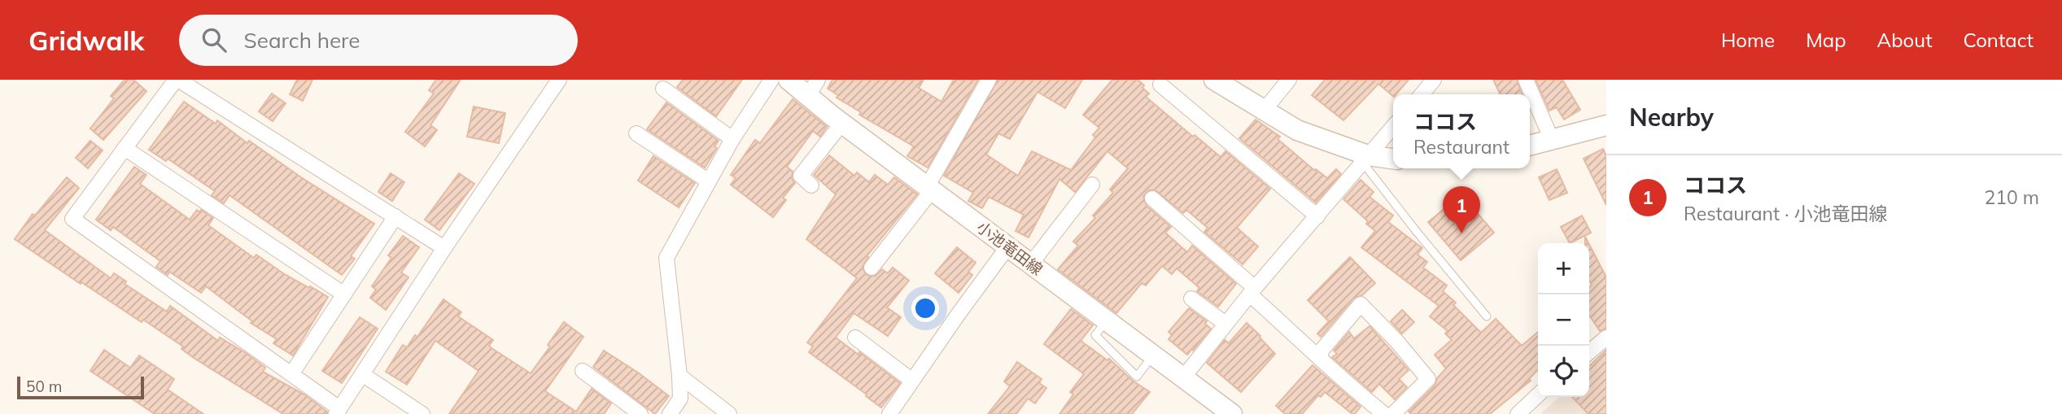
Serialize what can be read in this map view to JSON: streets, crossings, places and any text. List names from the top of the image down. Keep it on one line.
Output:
{"streets":{"main road":["小池竜田線"]},"scale_bar":"50 m","page":{"header":"Gridwalk","search":"Search here","nav":["Home","Map","About","Contact"],"heading":"Nearby","popup":["ココス","Restaurant"],"list":[{"mark":"1","name":"ココス","note":"Restaurant · 小池竜田線","value":"210 m"}],"pins":"1","map_buttons":["+","−"],"scale":"50 m"}}
